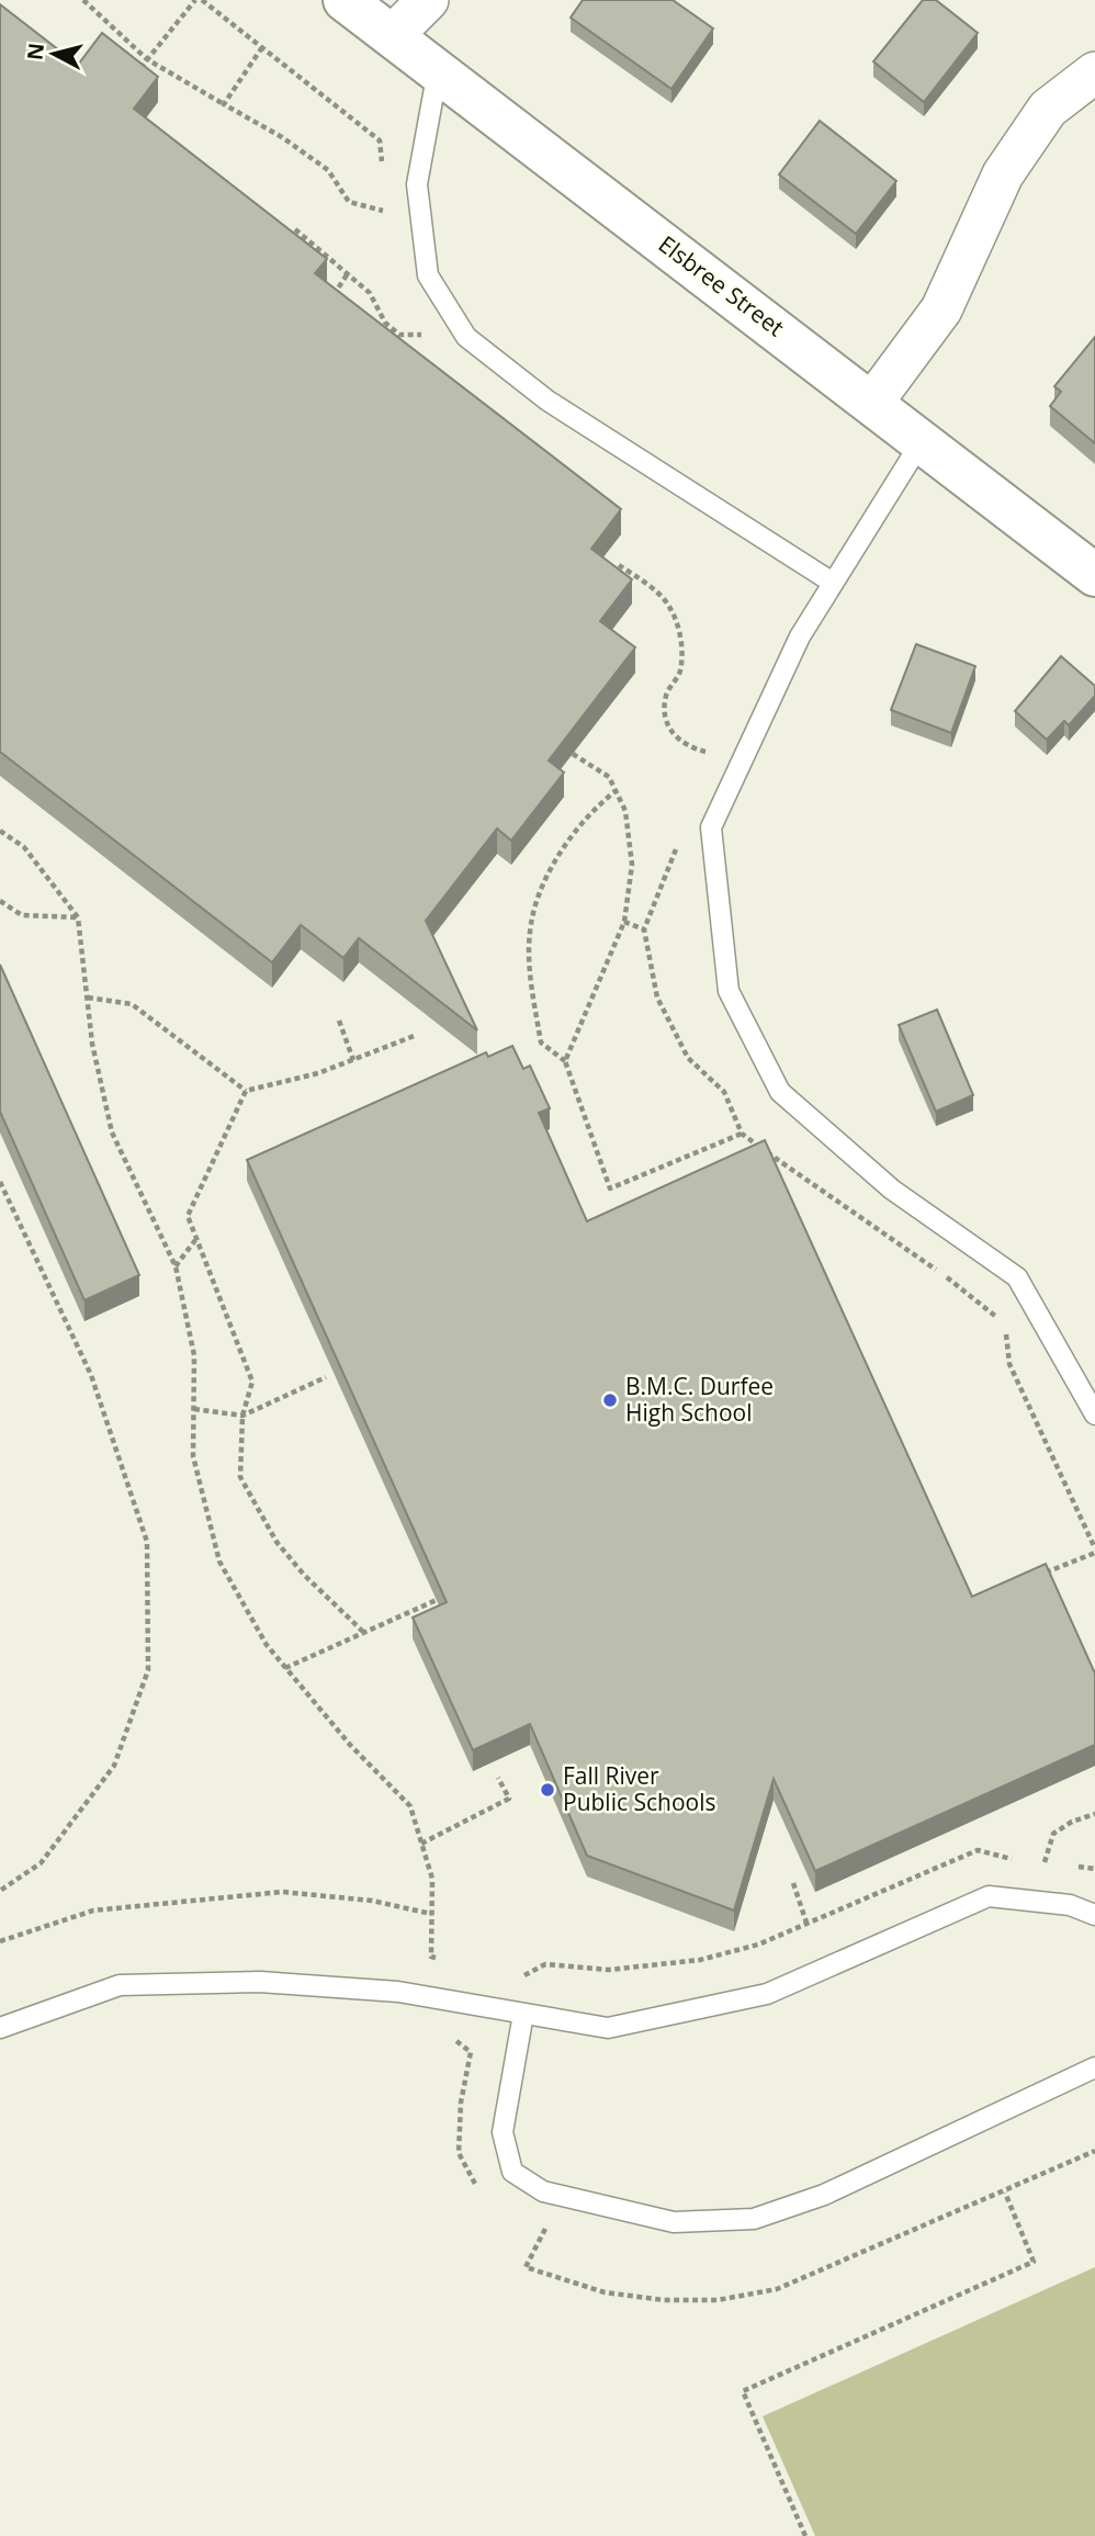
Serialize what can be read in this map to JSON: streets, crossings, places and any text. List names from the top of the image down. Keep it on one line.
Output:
{"streets":{"street":["Elsbree Street"]},"places":["B.M.C. Durfee High School","Fall River Public Schools"],"north":"left"}
